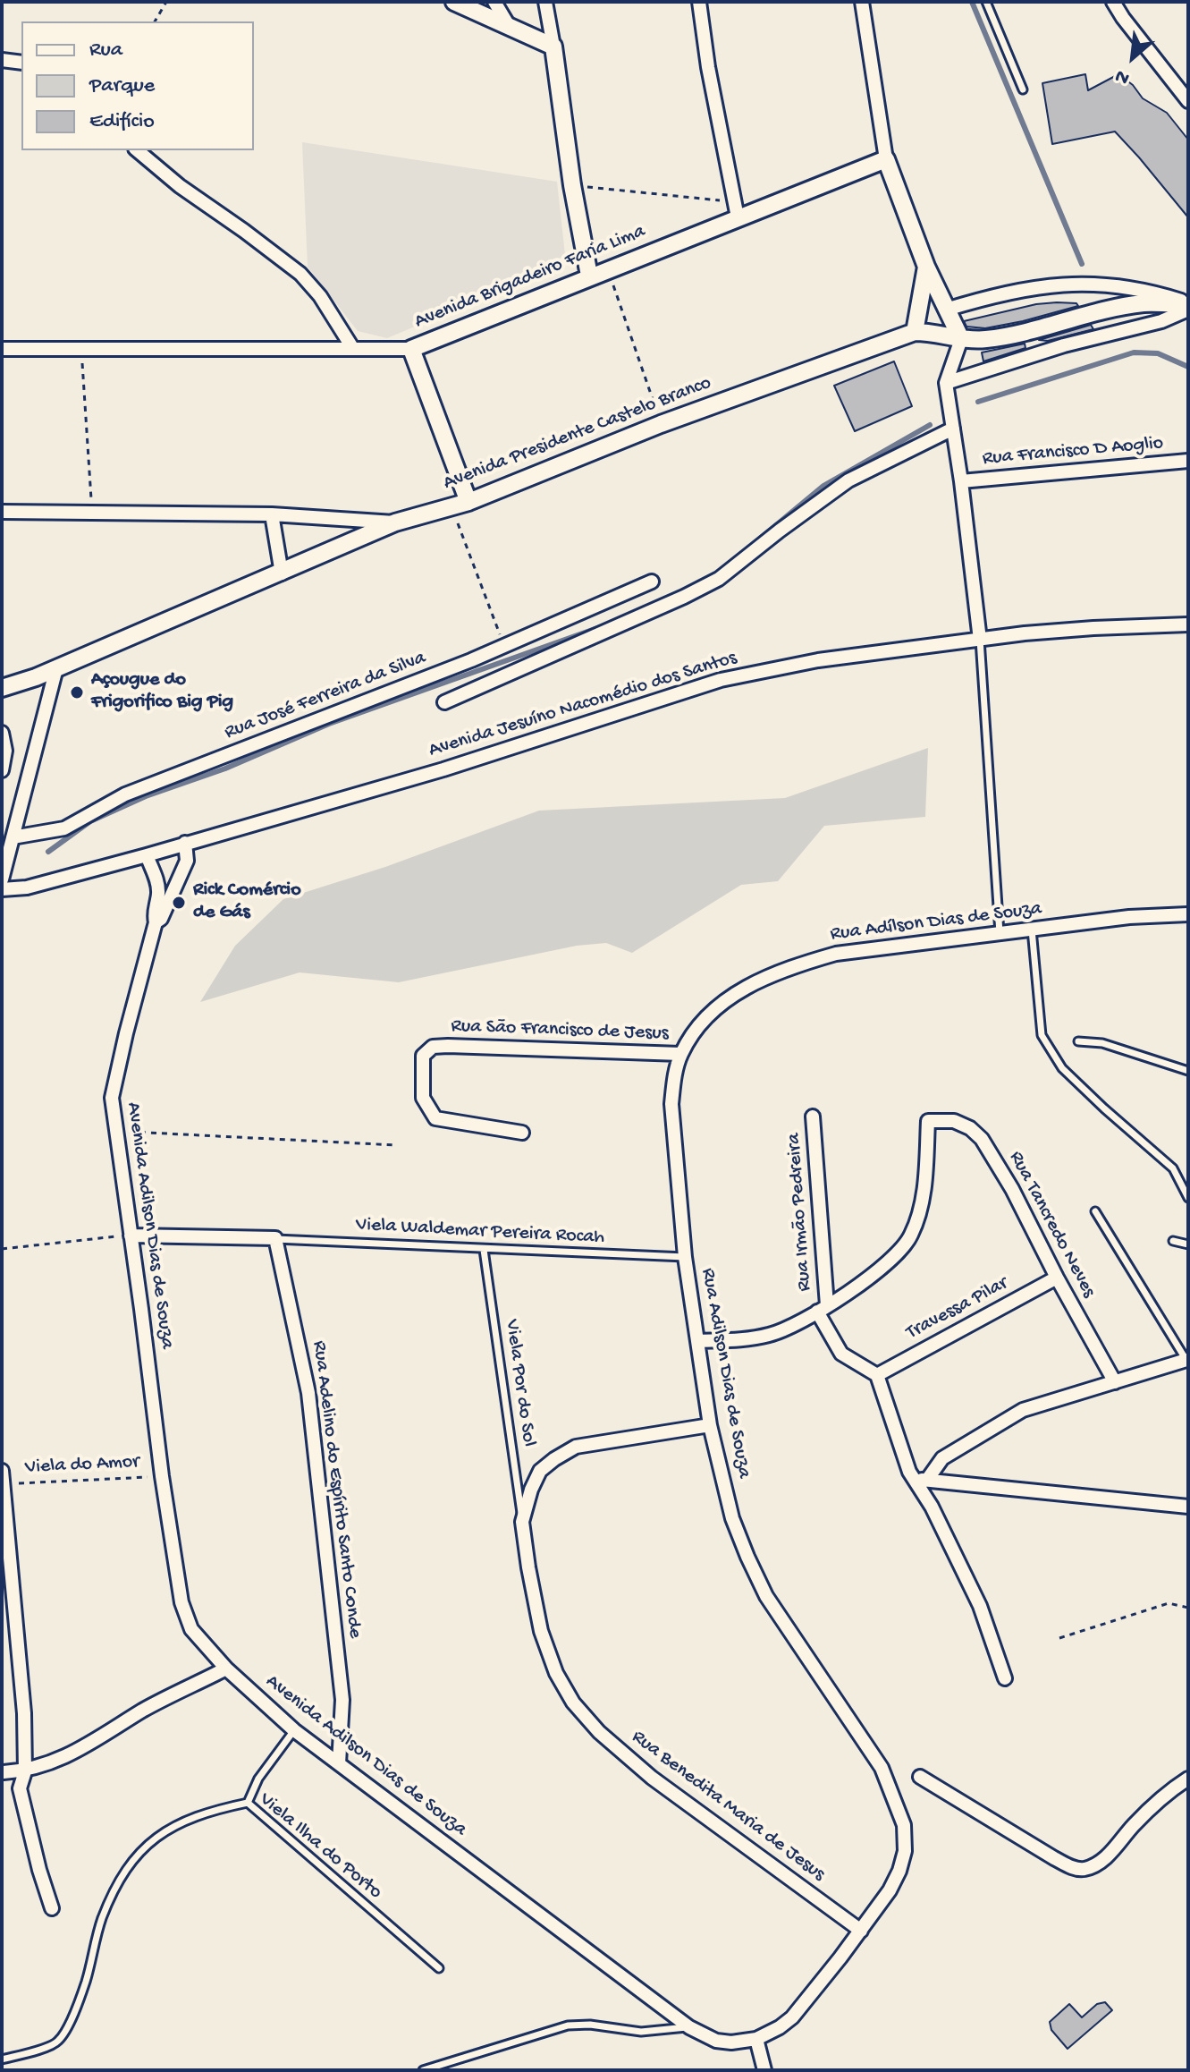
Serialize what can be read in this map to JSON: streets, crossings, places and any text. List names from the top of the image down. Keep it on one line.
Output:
{"streets":{"street":["Avenida Brigadeiro Faria Lima","Avenida Presidente Castelo Branco","Rua Francisco D Aoglio","Rua José Ferreira da Silva","Avenida Jesuíno Nacomédio dos Santos","Rua Adílson Dias de Souza","Rua São Francisco de Jesus","Rua Irmão Pedreira","Rua Tancredo Neves","Avenida Adilson Dias de Souza","Travessa Pilar","Rua Adilson Dias de Souza","Rua Adelino do Espírito Santo Conde","Rua Benedita Maria de Jesus"],"lane":["Viela Waldemar Pereira Rocah","Viela Por do Sol","Viela Ilha do Porto"],"path":["Viela do Amor"]},"crossings":[["Avenida Jesuíno Nacomédio dos Santos","Avenida Adilson Dias de Souza"],["Rua Adílson Dias de Souza","Rua São Francisco de Jesus"],["Rua Adílson Dias de Souza","Rua Adilson Dias de Souza"],["Rua São Francisco de Jesus","Rua Adilson Dias de Souza"],["Rua Irmão Pedreira","Rua Tancredo Neves"],["Rua Tancredo Neves","Travessa Pilar"],["Avenida Adilson Dias de Souza","Rua Adilson Dias de Souza"],["Avenida Adilson Dias de Souza","Viela do Amor"],["Avenida Adilson Dias de Souza","Rua Adelino do Espírito Santo Conde"],["Avenida Adilson Dias de Souza","Rua Benedita Maria de Jesus"],["Viela Waldemar Pereira Rocah","Rua Adilson Dias de Souza"],["Viela Waldemar Pereira Rocah","Viela Por do Sol"],["Viela Waldemar Pereira Rocah","Rua Adelino do Espírito Santo Conde"],["Rua Adilson Dias de Souza","Rua Benedita Maria de Jesus"],["Viela Por do Sol","Rua Benedita Maria de Jesus"]],"places":["Açougue do Frigorifico Big Pig","Rick Comércio de Gás"],"legend":["Rua","Parque","Edifício"],"north":"bottom left"}
